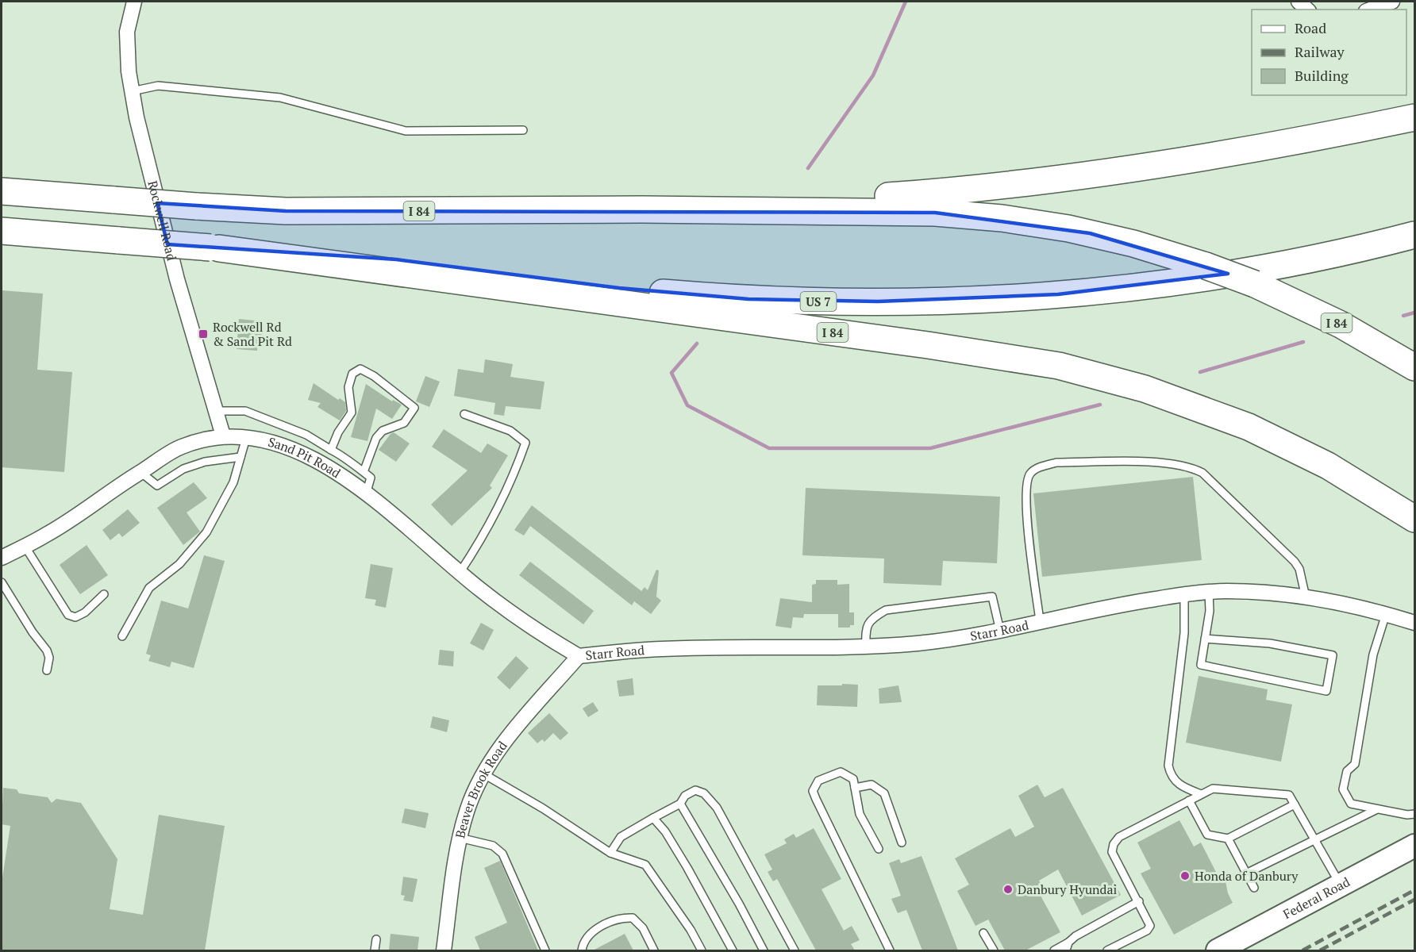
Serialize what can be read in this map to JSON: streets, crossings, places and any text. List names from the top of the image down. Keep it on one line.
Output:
{"streets":{"highway":["I 84","US 7"],"main road":["Federal Road"],"street":["Rockwell Road","Sand Pit Road","Starr Road","Beaver Brook Road"]},"crossings":[["I 84","US 7"],["Rockwell Road","Sand Pit Road"],["Sand Pit Road","Starr Road"],["Sand Pit Road","Beaver Brook Road"],["Starr Road","Beaver Brook Road"]],"places":{"transit":["Rockwell Rd & Sand Pit Rd"],"other":["Honda of Danbury","Danbury Hyundai"]},"legend":["Road","Railway","Building"]}
